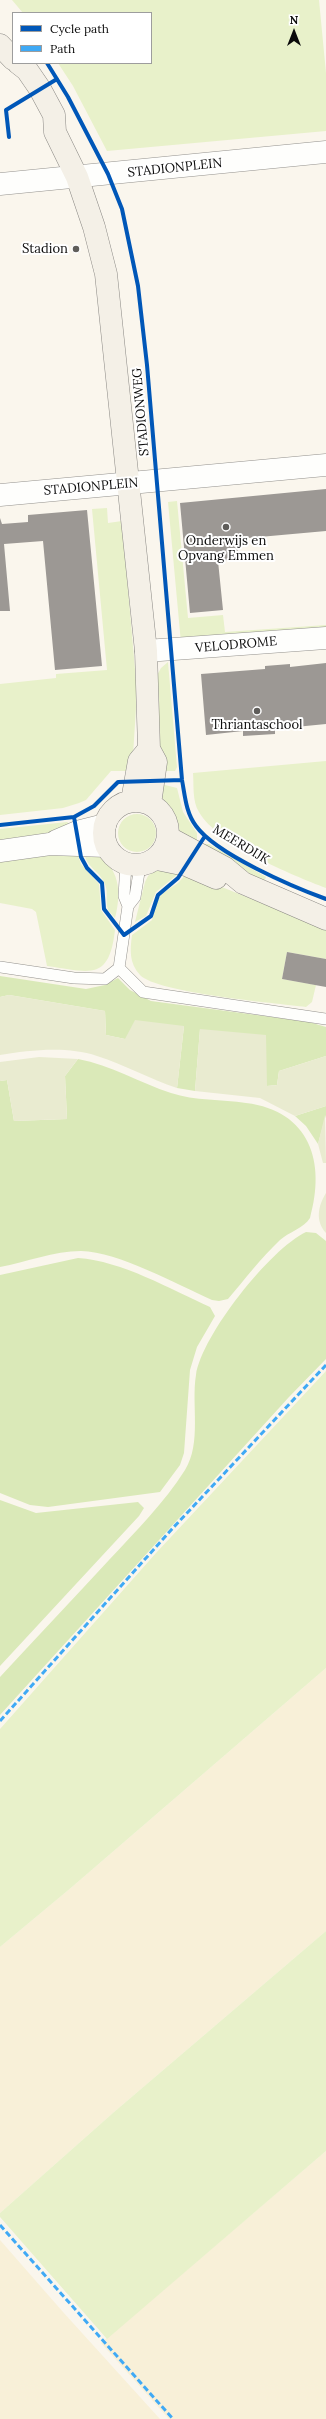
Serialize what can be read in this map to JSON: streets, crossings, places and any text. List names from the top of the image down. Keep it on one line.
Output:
{"streets":{"street":["STADIONPLEIN","STADIONWEG","VELODROME"],"cycle path":["MEERDIJK"]},"crossings":[["STADIONPLEIN","STADIONWEG"],["STADIONWEG","VELODROME"]],"places":["Stadion","Onderwijs en Opvang Emmen","Thriantaschool"],"legend":["Cycle path","Path"],"north":"top"}
